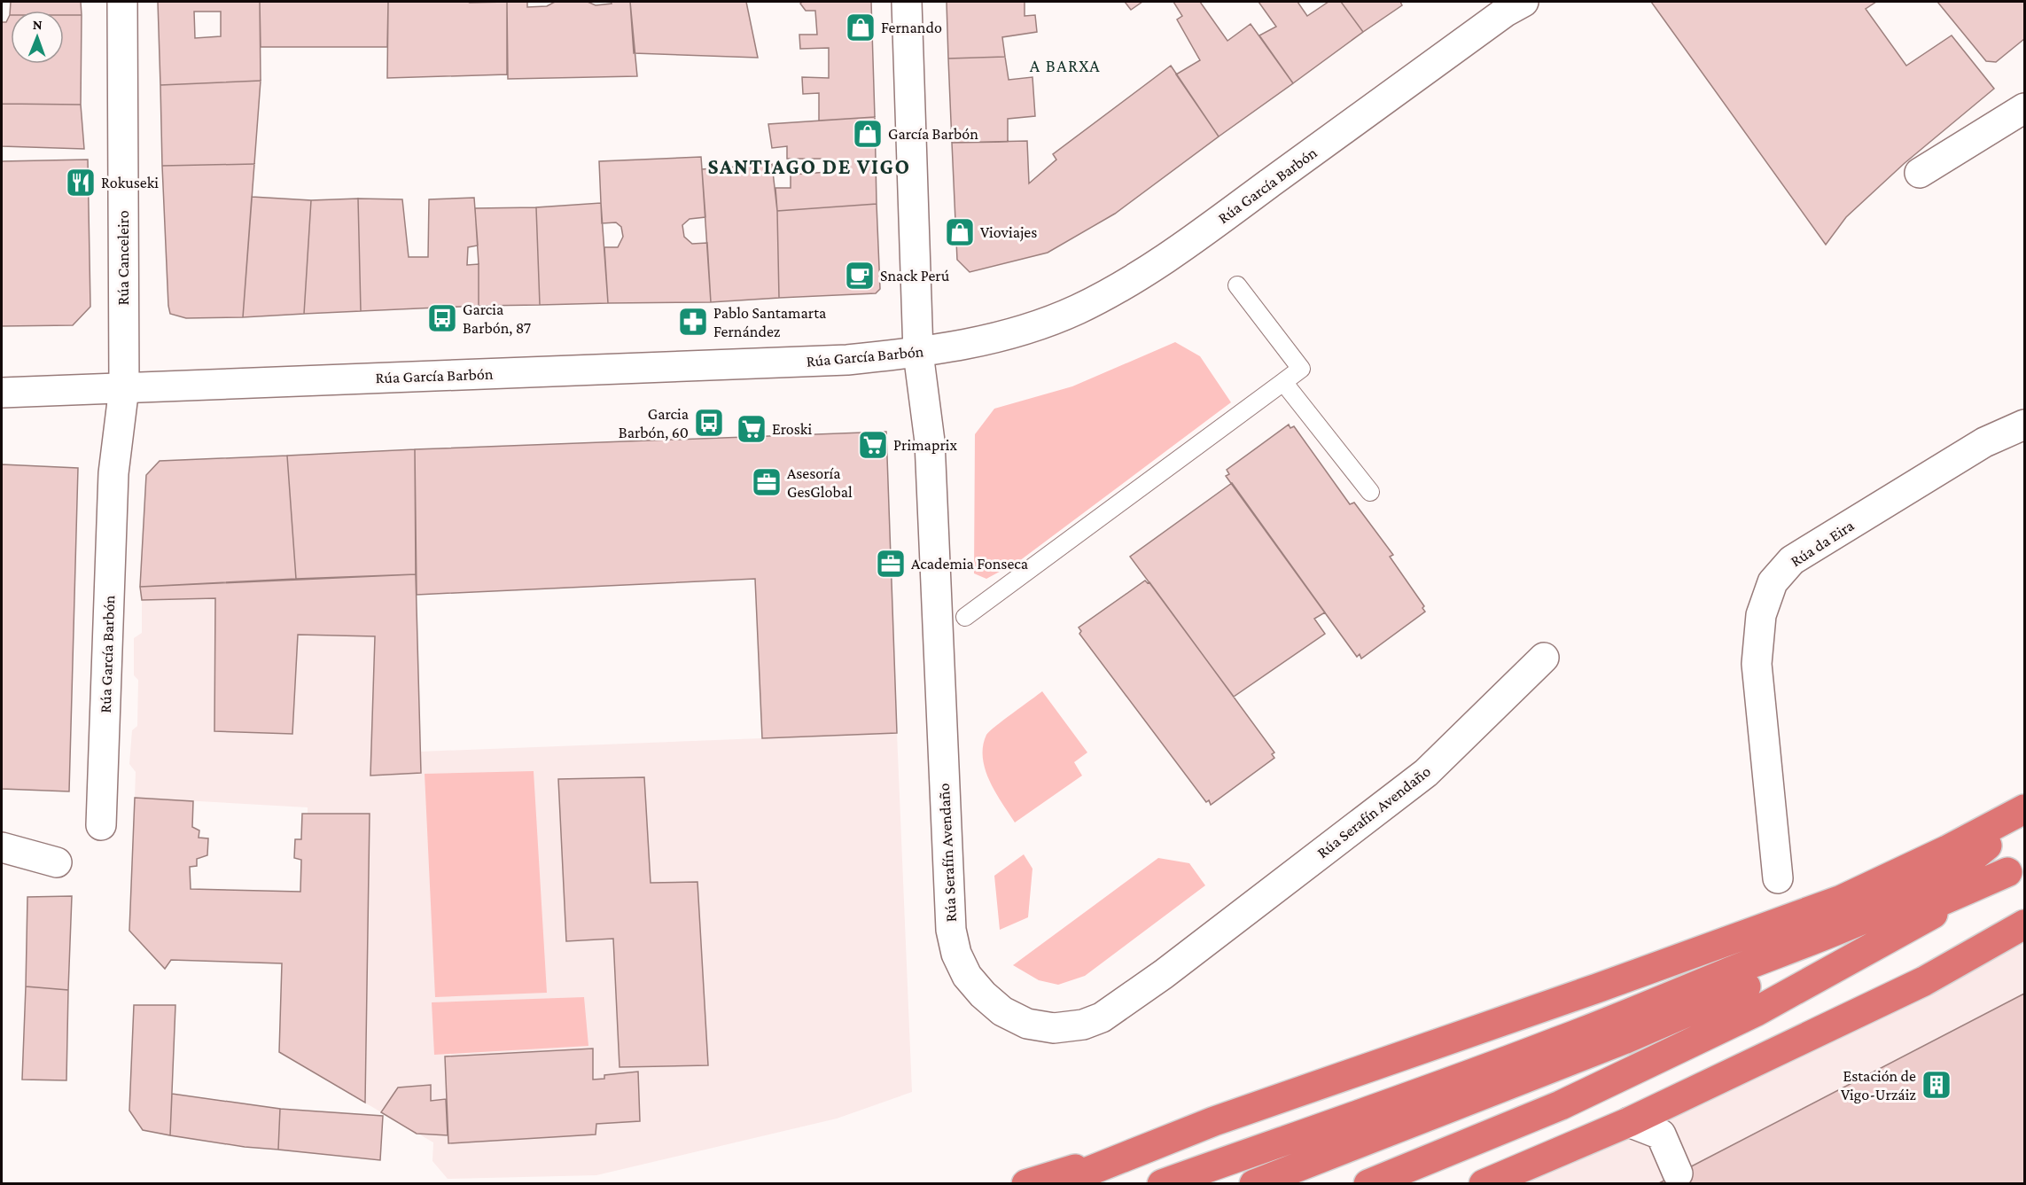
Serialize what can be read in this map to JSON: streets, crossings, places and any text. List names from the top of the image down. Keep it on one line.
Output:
{"streets":{"street":["Rúa García Barbón","Rúa Canceleiro","Rúa da Eira","Rúa Serafín Avendaño"]},"crossings":[["Rúa García Barbón","Rúa Canceleiro"],["Rúa García Barbón","Rúa Serafín Avendaño"]],"districts":["A BARXA","SANTIAGO DE VIGO"],"places":{"shop":["Fernando","García Barbón","Vioviajes"],"restaurant":["Rokuseki"],"cafe":["Snack Perú"],"bus stop":["Garcia Barbón, 87","Garcia Barbón, 60"],"pharmacy":["Pablo Santamarta Fernández"],"supermarket":["Eroski","Primaprix"],"office":["Asesoría GesGlobal","Academia Fonseca"],"building":["Estación de Vigo-Urzáiz"]},"north":"top"}
